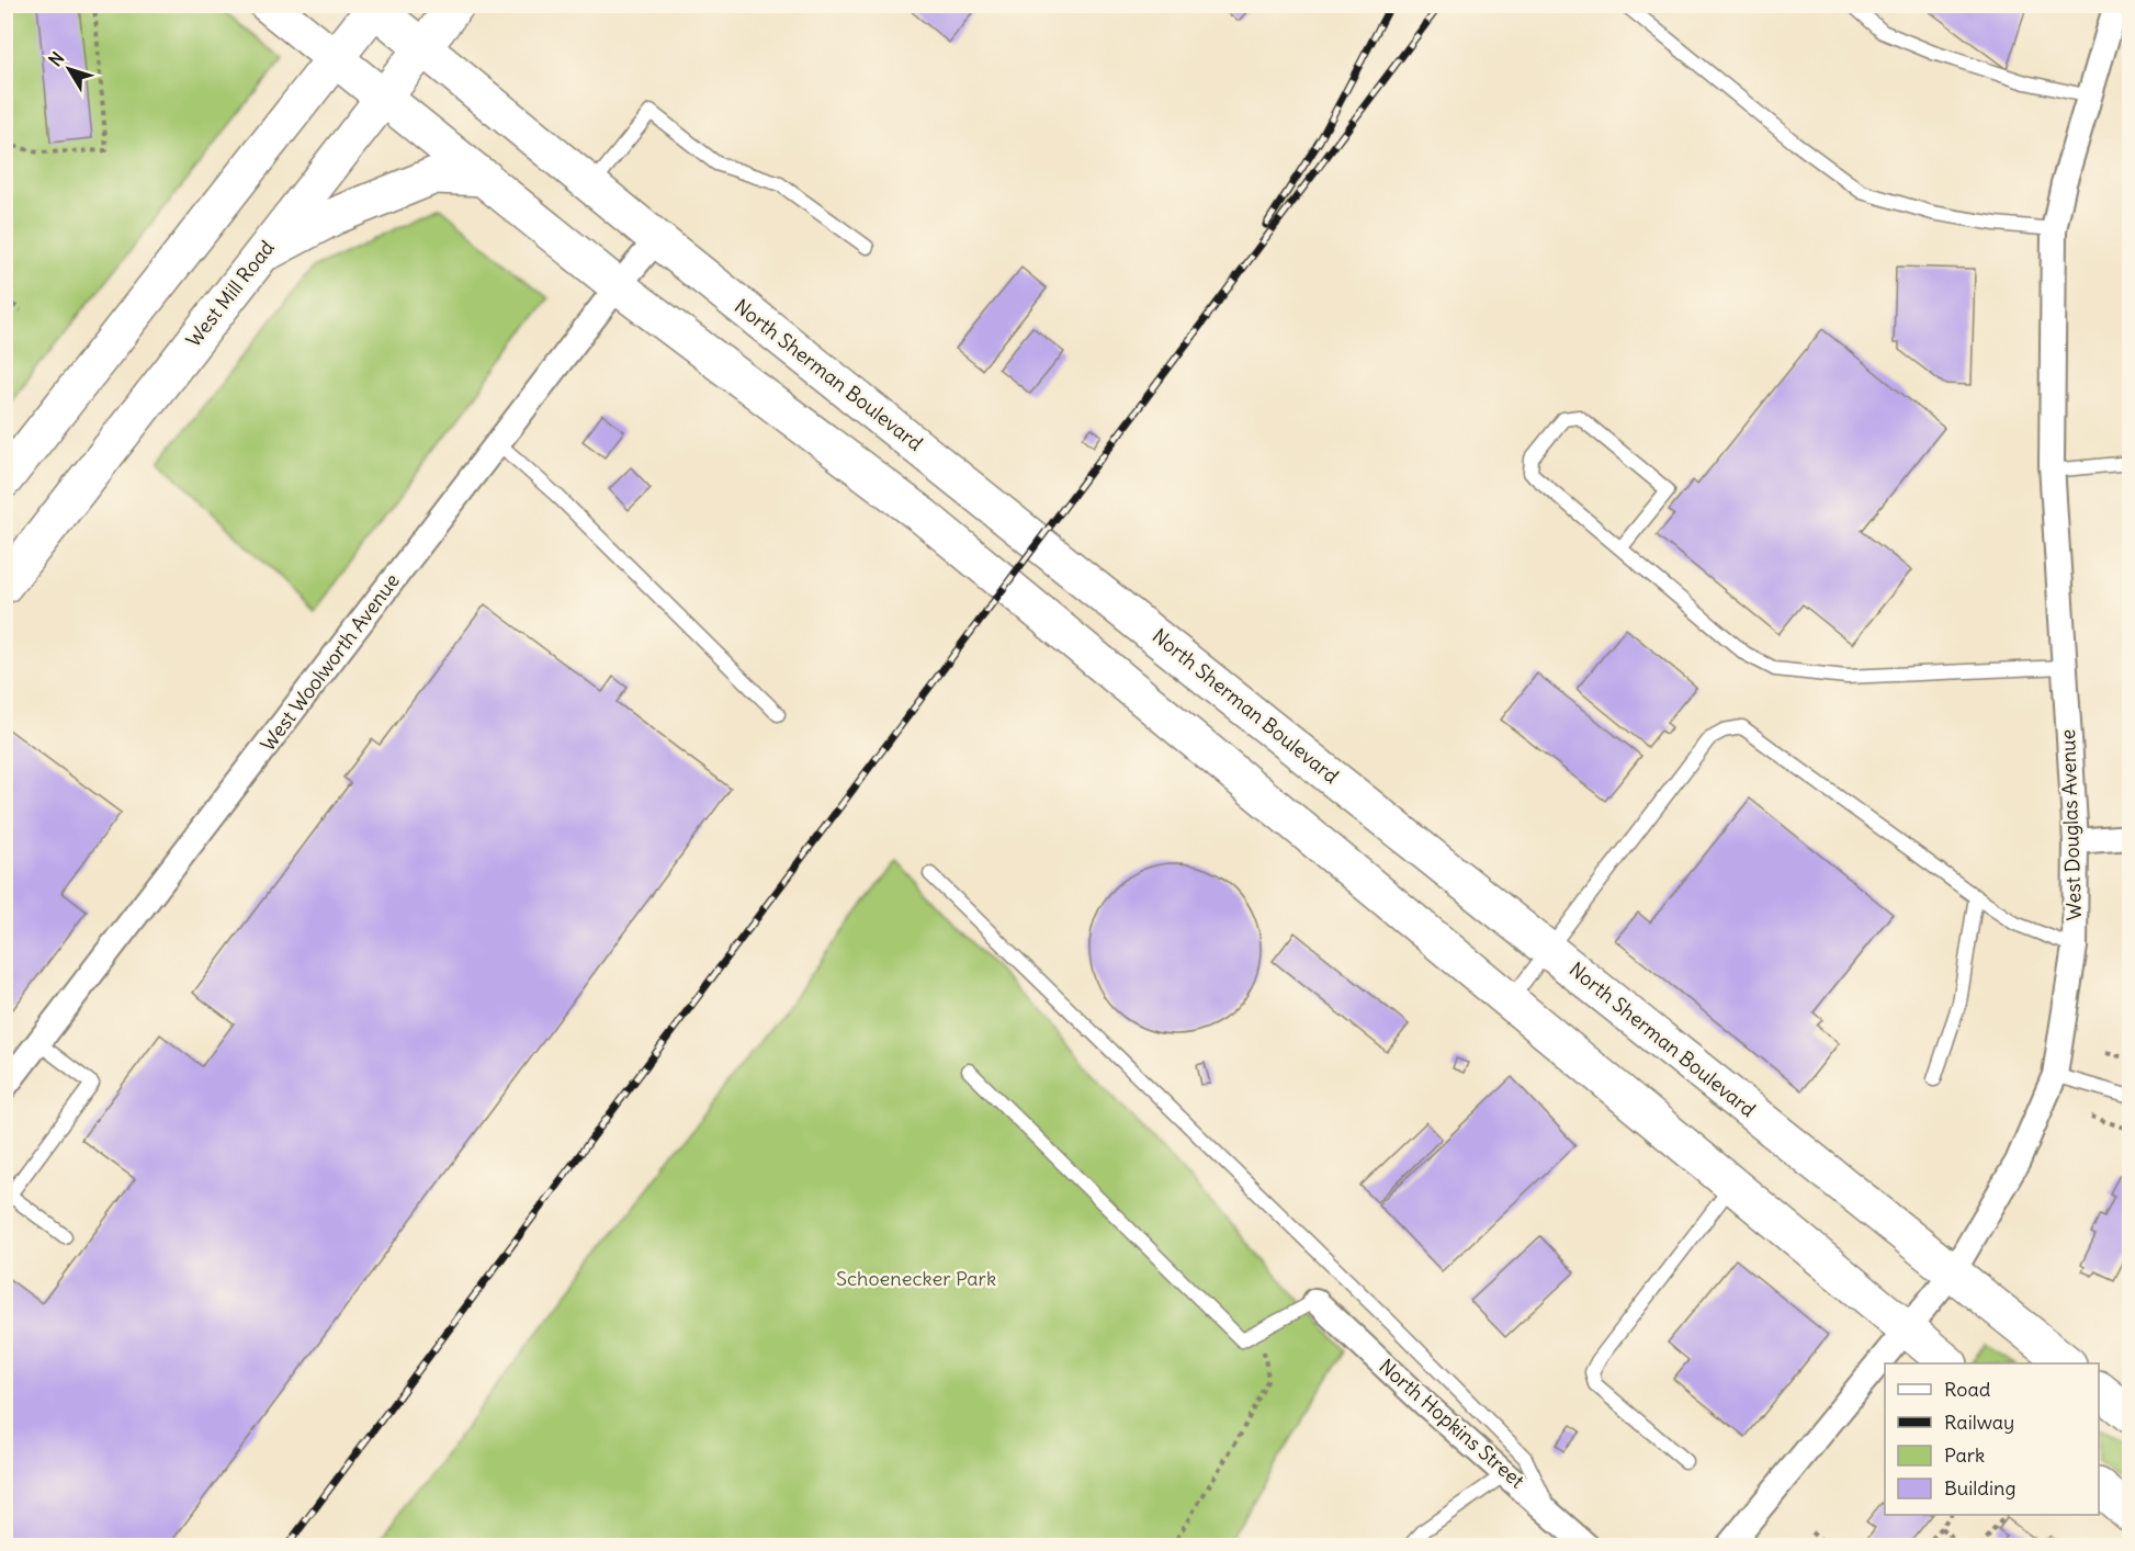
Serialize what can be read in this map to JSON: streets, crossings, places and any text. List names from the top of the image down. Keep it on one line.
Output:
{"streets":{"main road":["West Mill Road","North Sherman Boulevard"],"street":["West Woolworth Avenue","West Douglas Avenue","North Hopkins Street"]},"crossings":[["West Mill Road","North Sherman Boulevard"],["North Sherman Boulevard","West Woolworth Avenue"],["North Sherman Boulevard","West Douglas Avenue"]],"parks":["Schoenecker Park"],"legend":["Road","Railway","Park","Building"],"north":"top left"}
